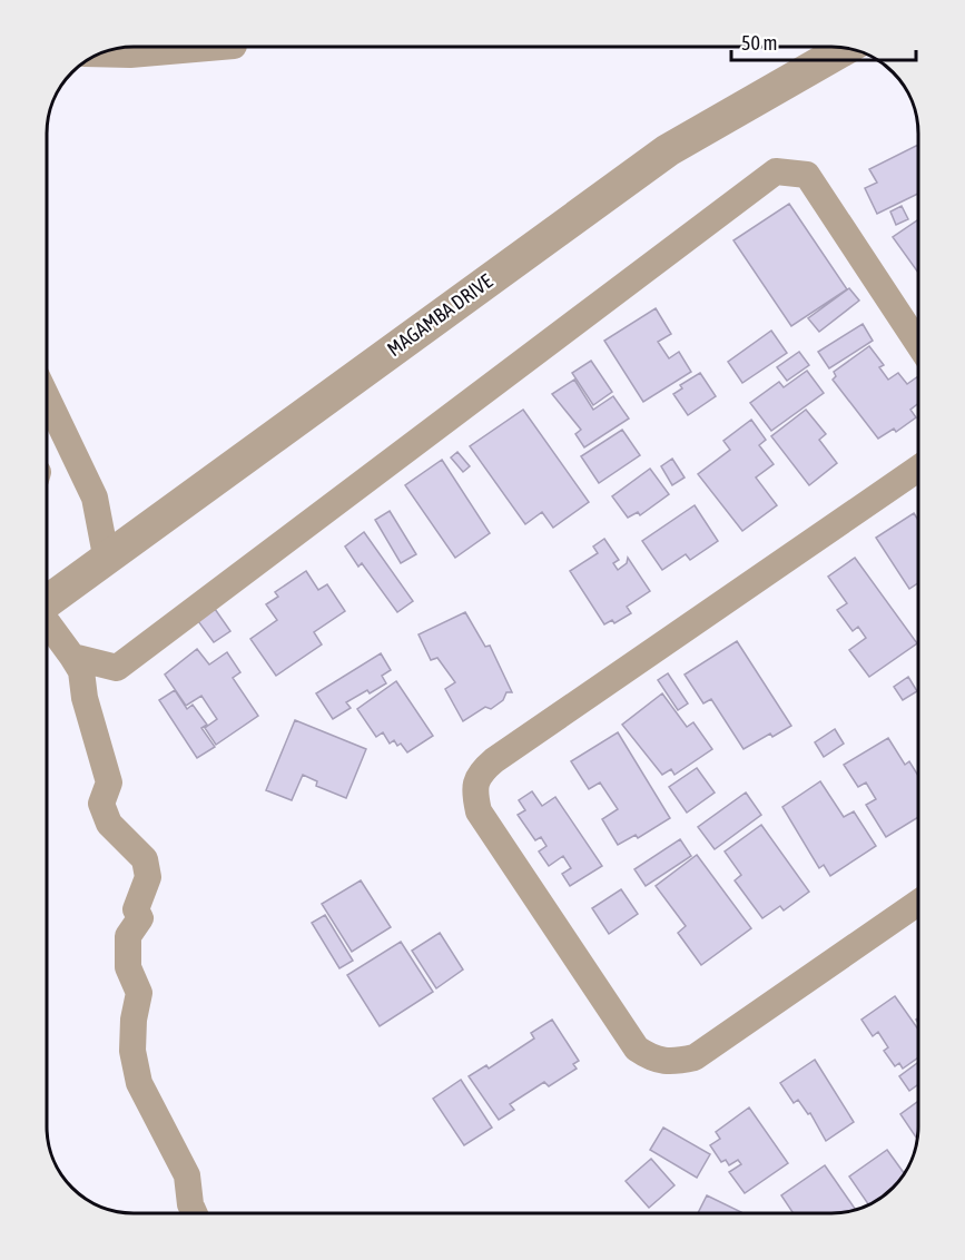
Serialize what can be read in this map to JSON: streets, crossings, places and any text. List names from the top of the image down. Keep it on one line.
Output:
{"streets":{"street":["MAGAMBA DRIVE"]},"scale_bar":"50 m"}
